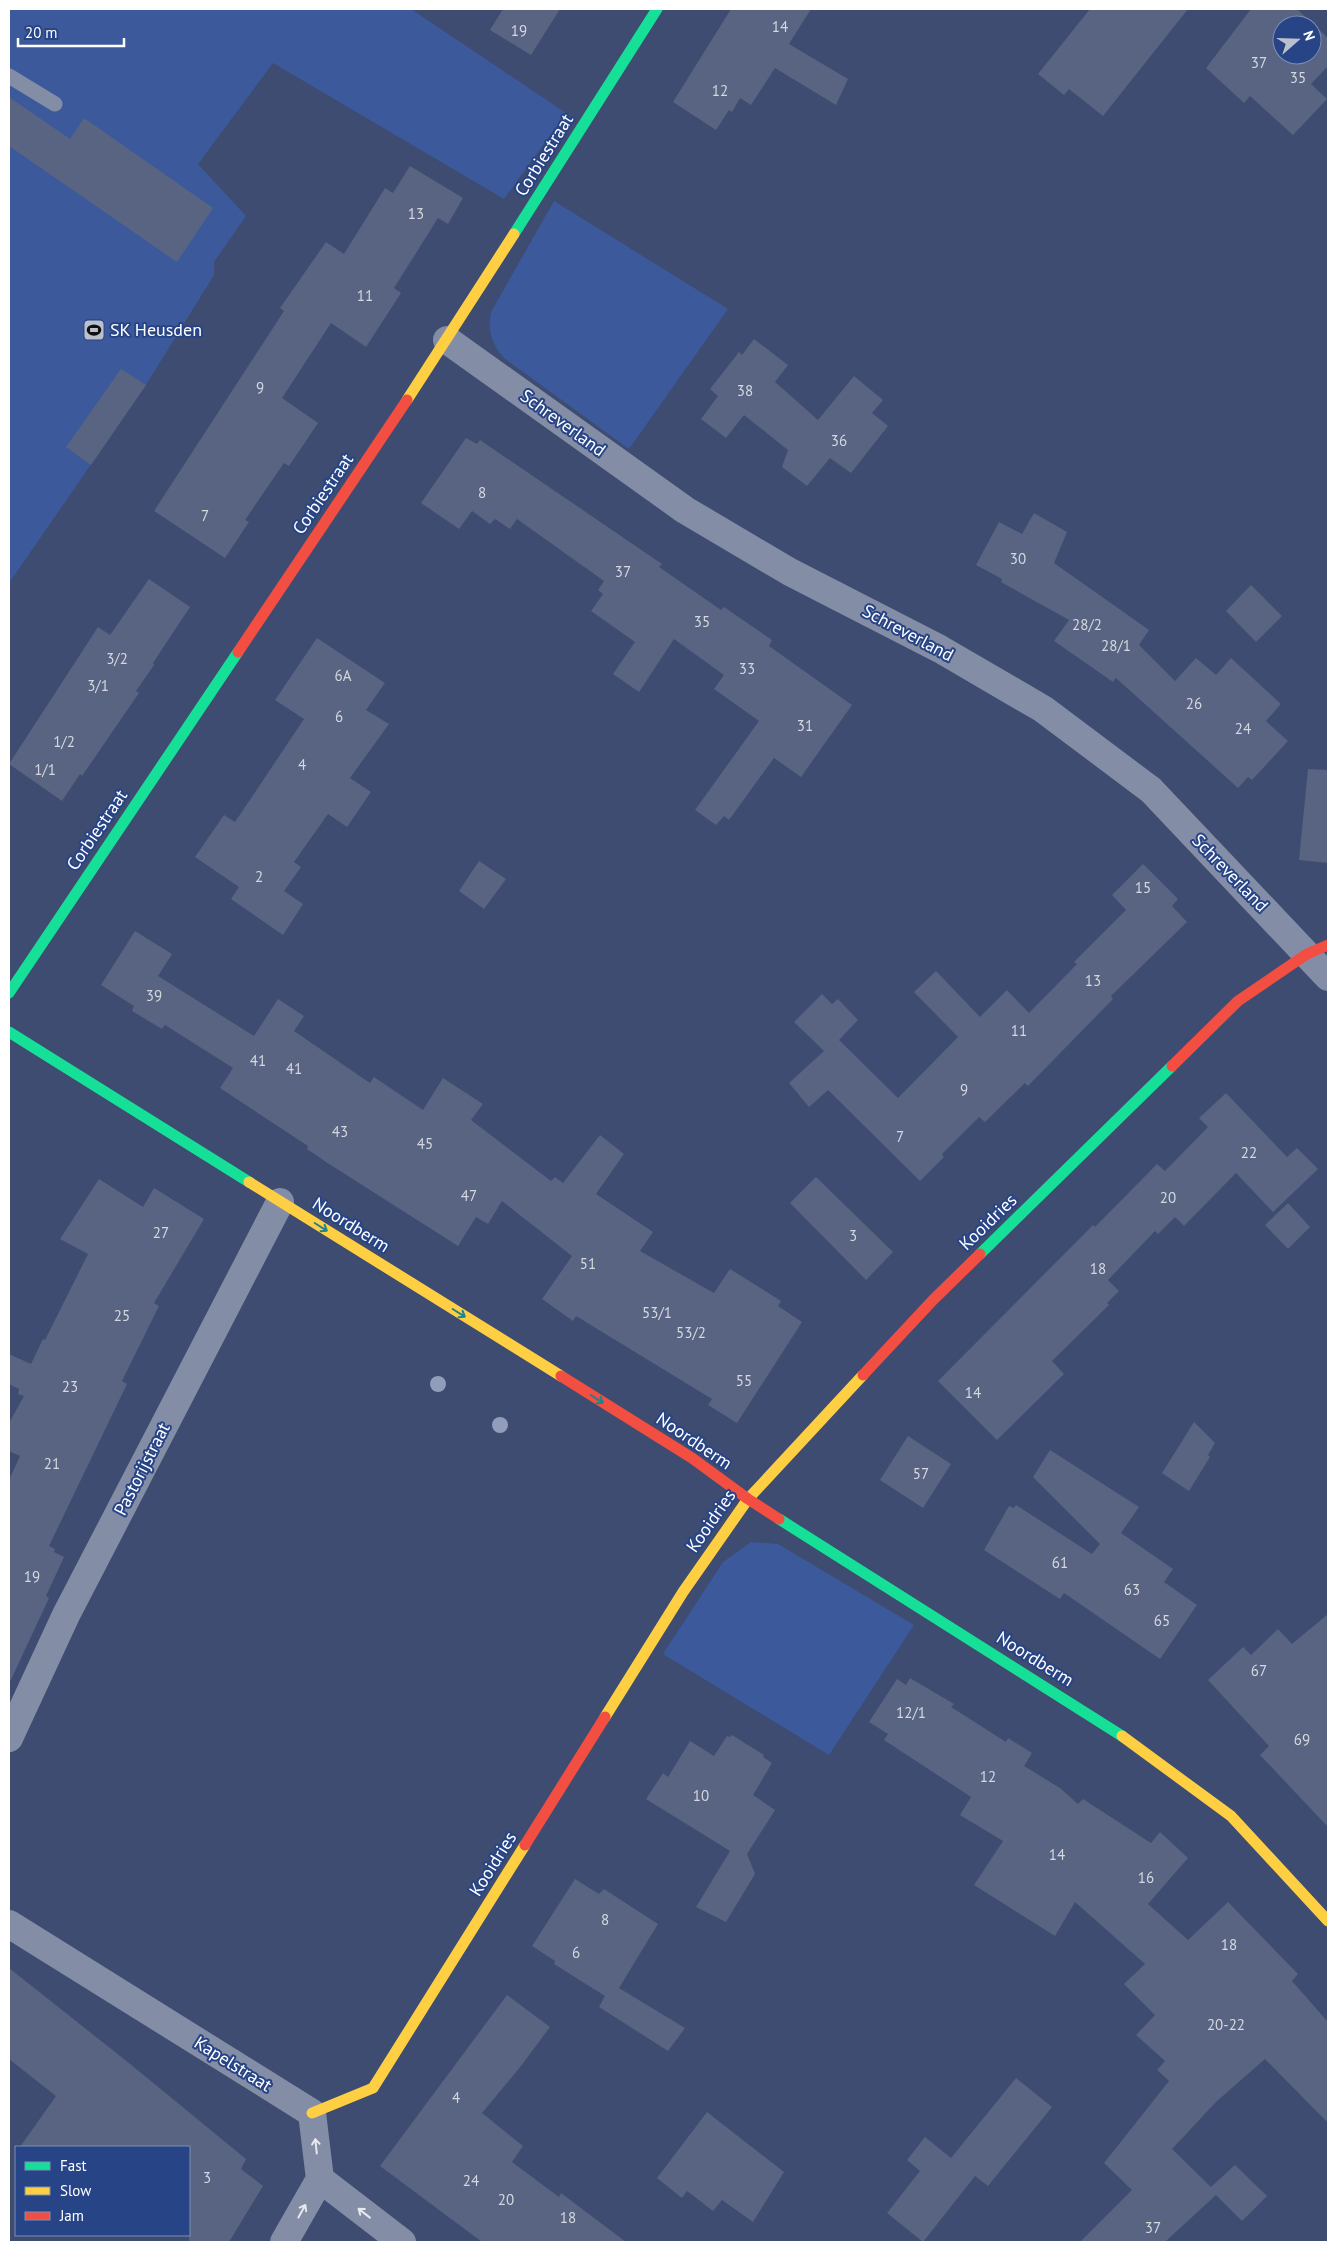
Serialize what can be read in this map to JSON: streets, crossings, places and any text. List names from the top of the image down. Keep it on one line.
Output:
{"streets":{"street":["Corbiestraat","Schreverland","Kooidries","Noordberm","Pastorijstraat","Kapelstraat"]},"crossings":[["Corbiestraat","Schreverland"],["Schreverland","Kooidries"],["Kooidries","Noordberm"],["Kooidries","Kapelstraat"],["Noordberm","Pastorijstraat"]],"places":{"sports":["SK Heusden"]},"house_numbers":["14","19","37","35","12","13","11","9","38","36","8","7","30","37","35","28/2","28/1","3/2","33","6A","3/1","26","6","31","24","1/2","4","1/1","2","15","13","39","11","41","41","9","43","7","45","22","47","20","27","3","51","18","53/1","25","53/2","55","23","14","21","57","61","19","63","65","67","12/1","69","12","10","14","16","8","18","6","20-22","4","3","24","20","18","37"],"legend":["Fast","Slow","Jam"],"scale_bar":"20 m","north":"right"}
